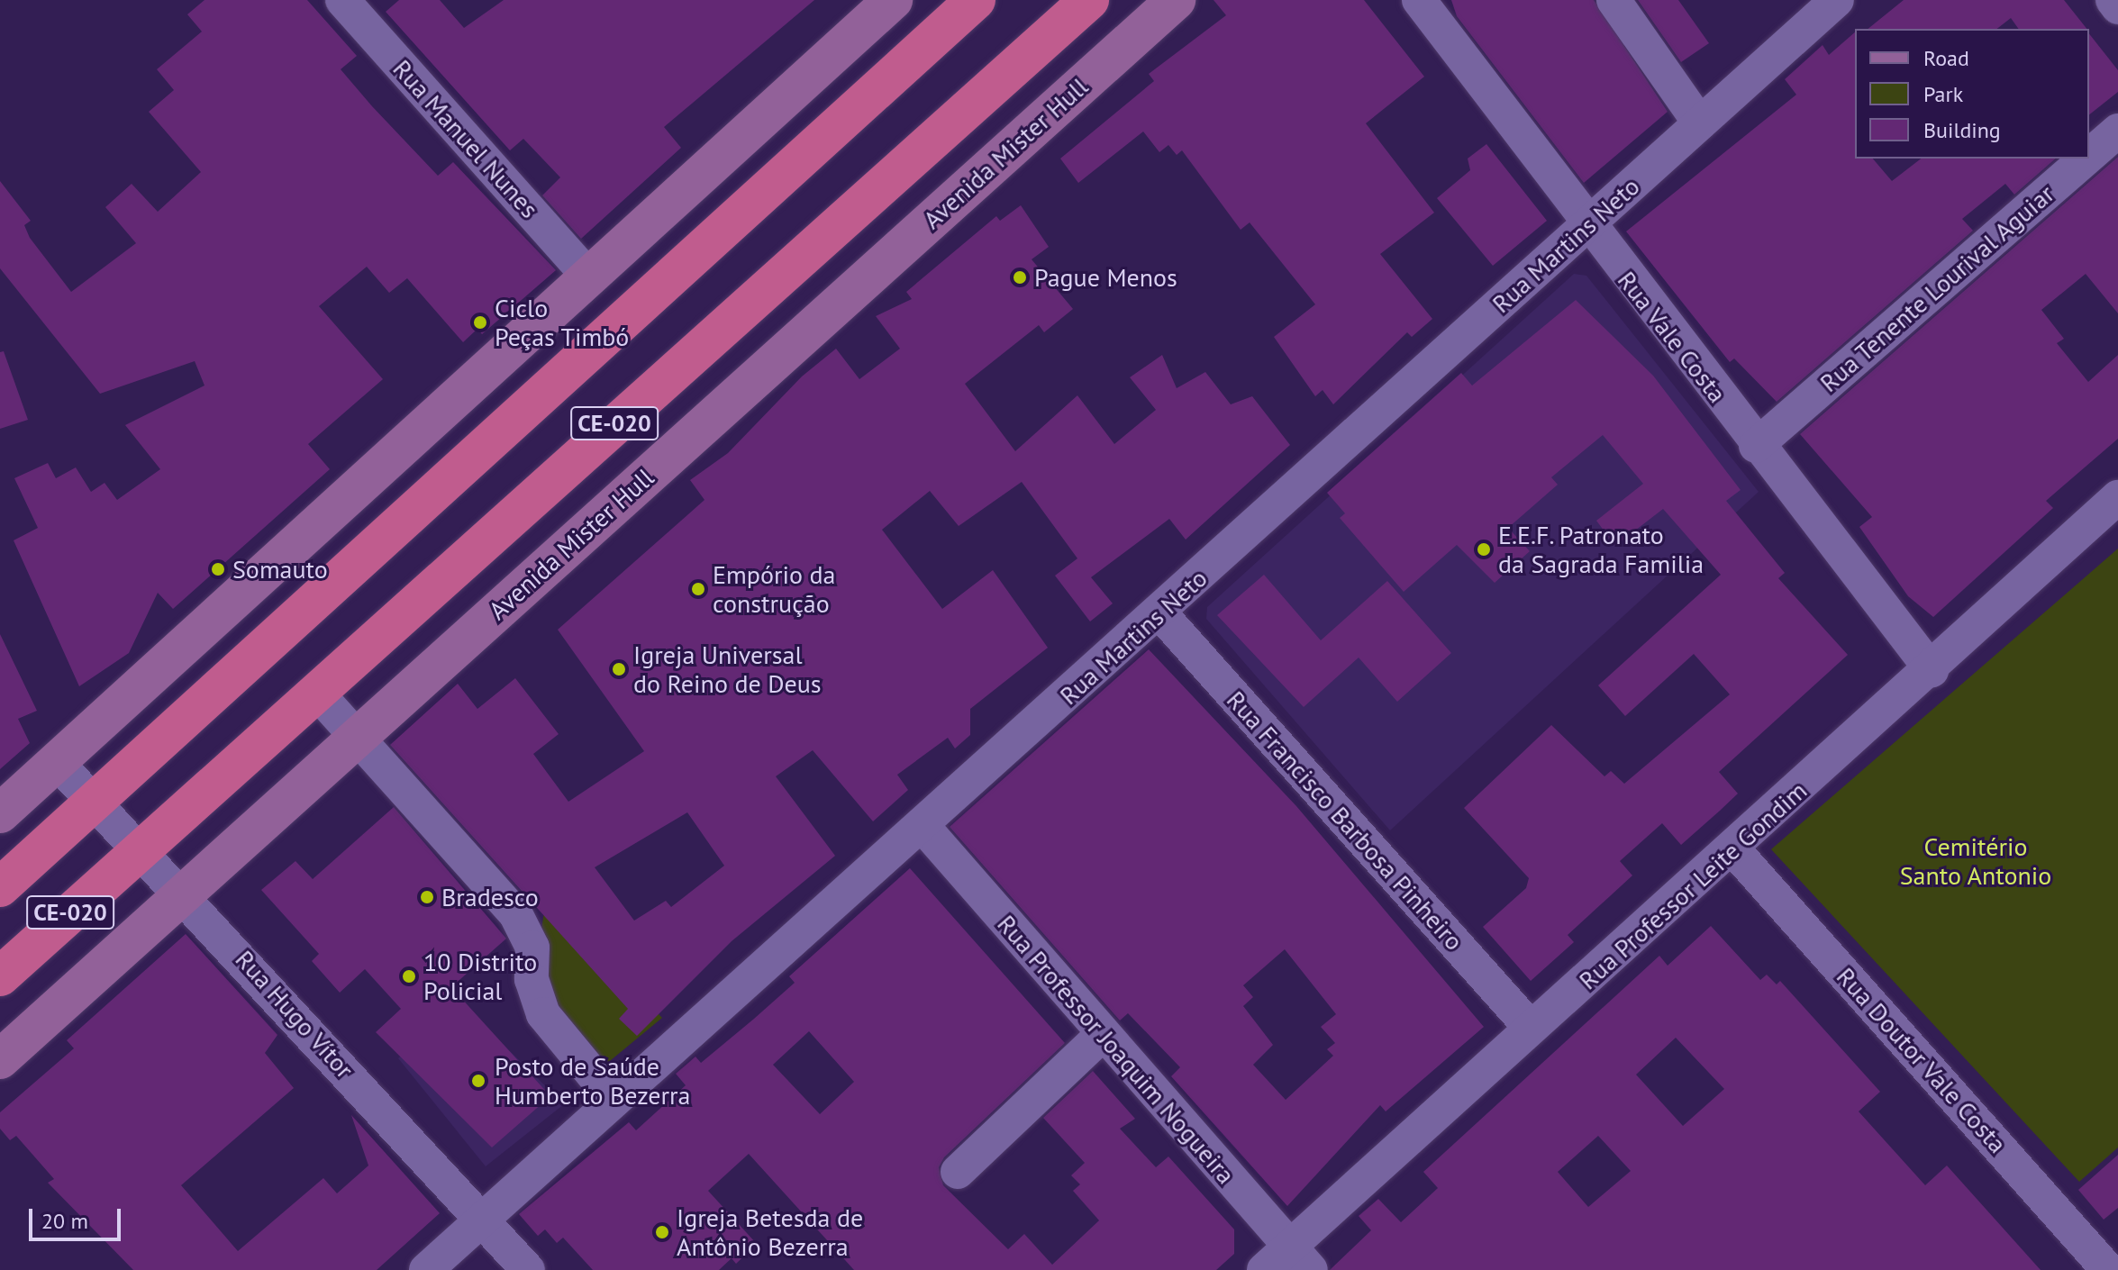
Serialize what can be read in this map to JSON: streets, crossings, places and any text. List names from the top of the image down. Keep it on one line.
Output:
{"streets":{"highway":["CE-020"],"main road":["Avenida Mister Hull"],"street":["Rua Manuel Nunes","Rua Martins Neto","Rua Tenente Lourival Aguiar","Rua Vale Costa","Rua Francisco Barbosa Pinheiro","Rua Professor Leite Gondim","Rua Hugo Vítor","Rua Professor Joaquim Nogueira","Rua Doutor Vale Costa"]},"crossings":[["Avenida Mister Hull","Rua Hugo Vítor"],["Rua Martins Neto","Rua Vale Costa"],["Rua Martins Neto","Rua Francisco Barbosa Pinheiro"],["Rua Martins Neto","Rua Hugo Vítor"],["Rua Martins Neto","Rua Professor Joaquim Nogueira"],["Rua Tenente Lourival Aguiar","Rua Vale Costa"],["Rua Vale Costa","Rua Professor Leite Gondim"],["CE-020","Rua Hugo Vítor"],["Rua Francisco Barbosa Pinheiro","Rua Professor Leite Gondim"],["Rua Professor Leite Gondim","Rua Professor Joaquim Nogueira"],["Rua Professor Leite Gondim","Rua Doutor Vale Costa"]],"parks":["Cemitério Santo Antonio"],"places":["Pague Menos","Ciclo Peças Timbó","E.E.F. Patronato da Sagrada Familia","Somauto","Empório da construção","Igreja Universal do Reino de Deus","Bradesco","10 Distrito Policial","Posto de Saúde Humberto Bezerra","Igreja Betesda de Antônio Bezerra"],"legend":["Road","Park","Building"],"scale_bar":"20 m"}
